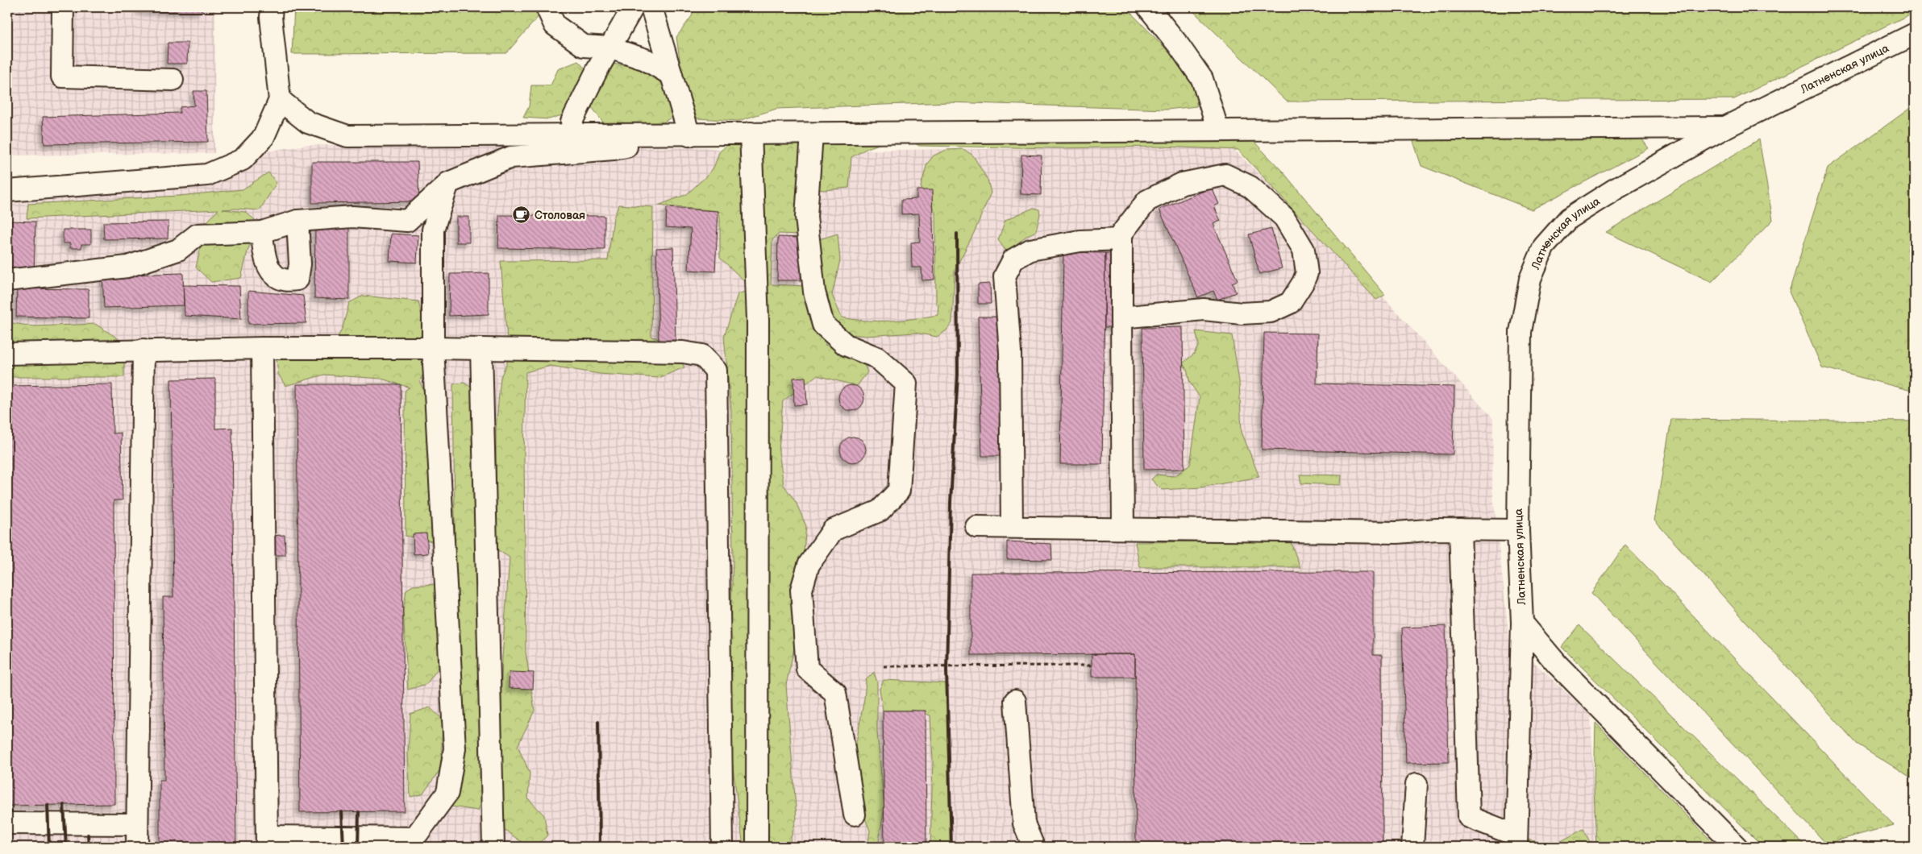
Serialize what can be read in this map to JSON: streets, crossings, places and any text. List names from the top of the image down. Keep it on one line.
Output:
{"streets":{"street":["Латненская улица"]},"places":{"cafe":["Столовая"]}}
